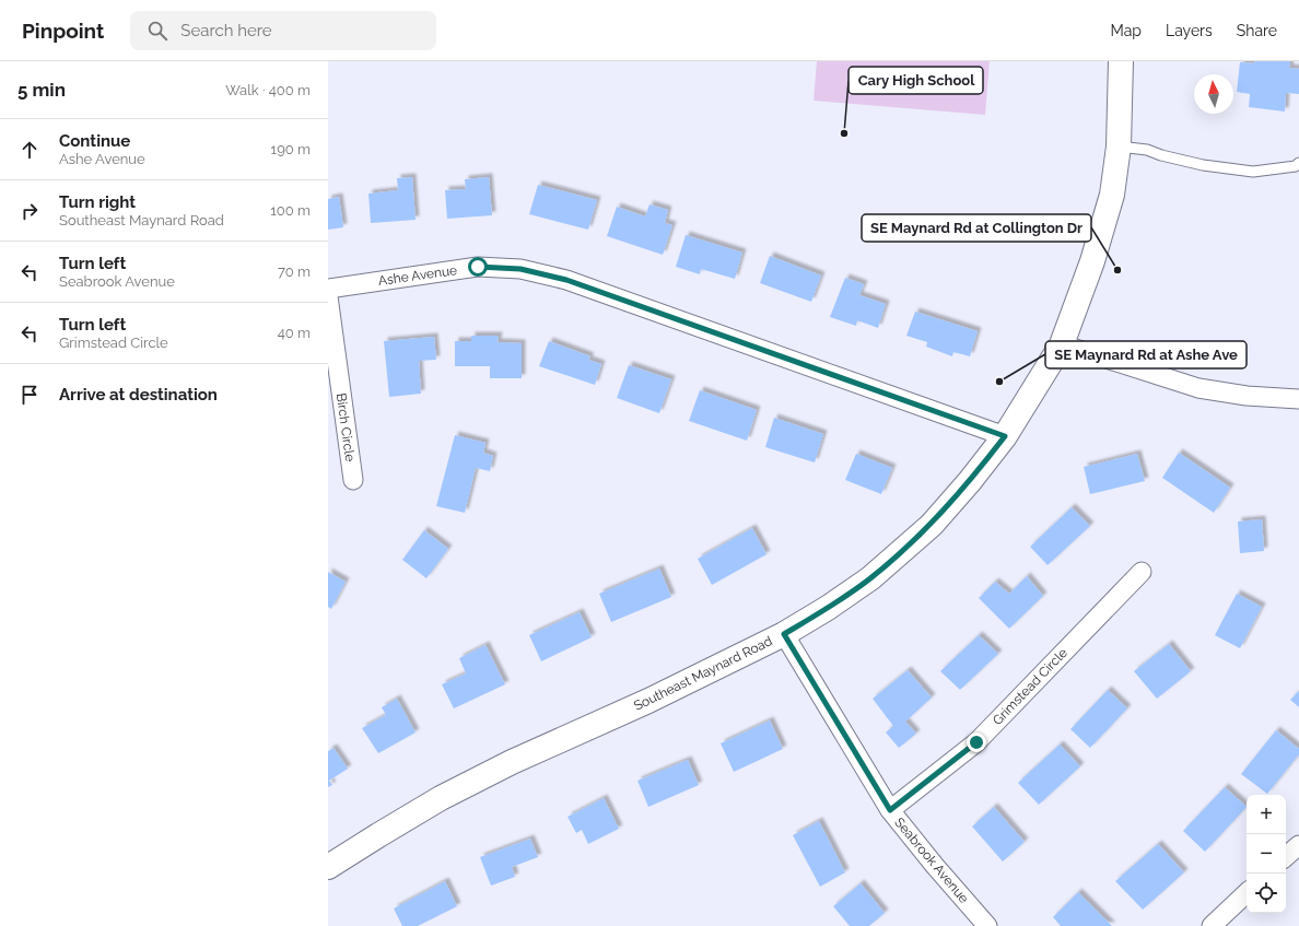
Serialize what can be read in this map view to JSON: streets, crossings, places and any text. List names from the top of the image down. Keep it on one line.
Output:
{"streets":{"main road":["Southeast Maynard Road"],"street":["Ashe Avenue","Birch Circle","Grimstead Circle","Seabrook Avenue"]},"crossings":[["Ashe Avenue","Southeast Maynard Road"],["Southeast Maynard Road","Seabrook Avenue"],["Grimstead Circle","Seabrook Avenue"]],"places":["Cary High School","SE Maynard Rd at Collington Dr","SE Maynard Rd at Ashe Ave"],"north":"top","page":{"header":"Pinpoint","search":"Search here","nav":["Map","Layers","Share"],"heading":["5 min","Walk · 400 m"],"list":[["Continue","Ashe Avenue","190 m"],["Turn right","Southeast Maynard Road","100 m"],["Turn left","Seabrook Avenue","70 m"],["Turn left","Grimstead Circle","40 m"],"Arrive at destination"],"map_buttons":["+","−"]}}
